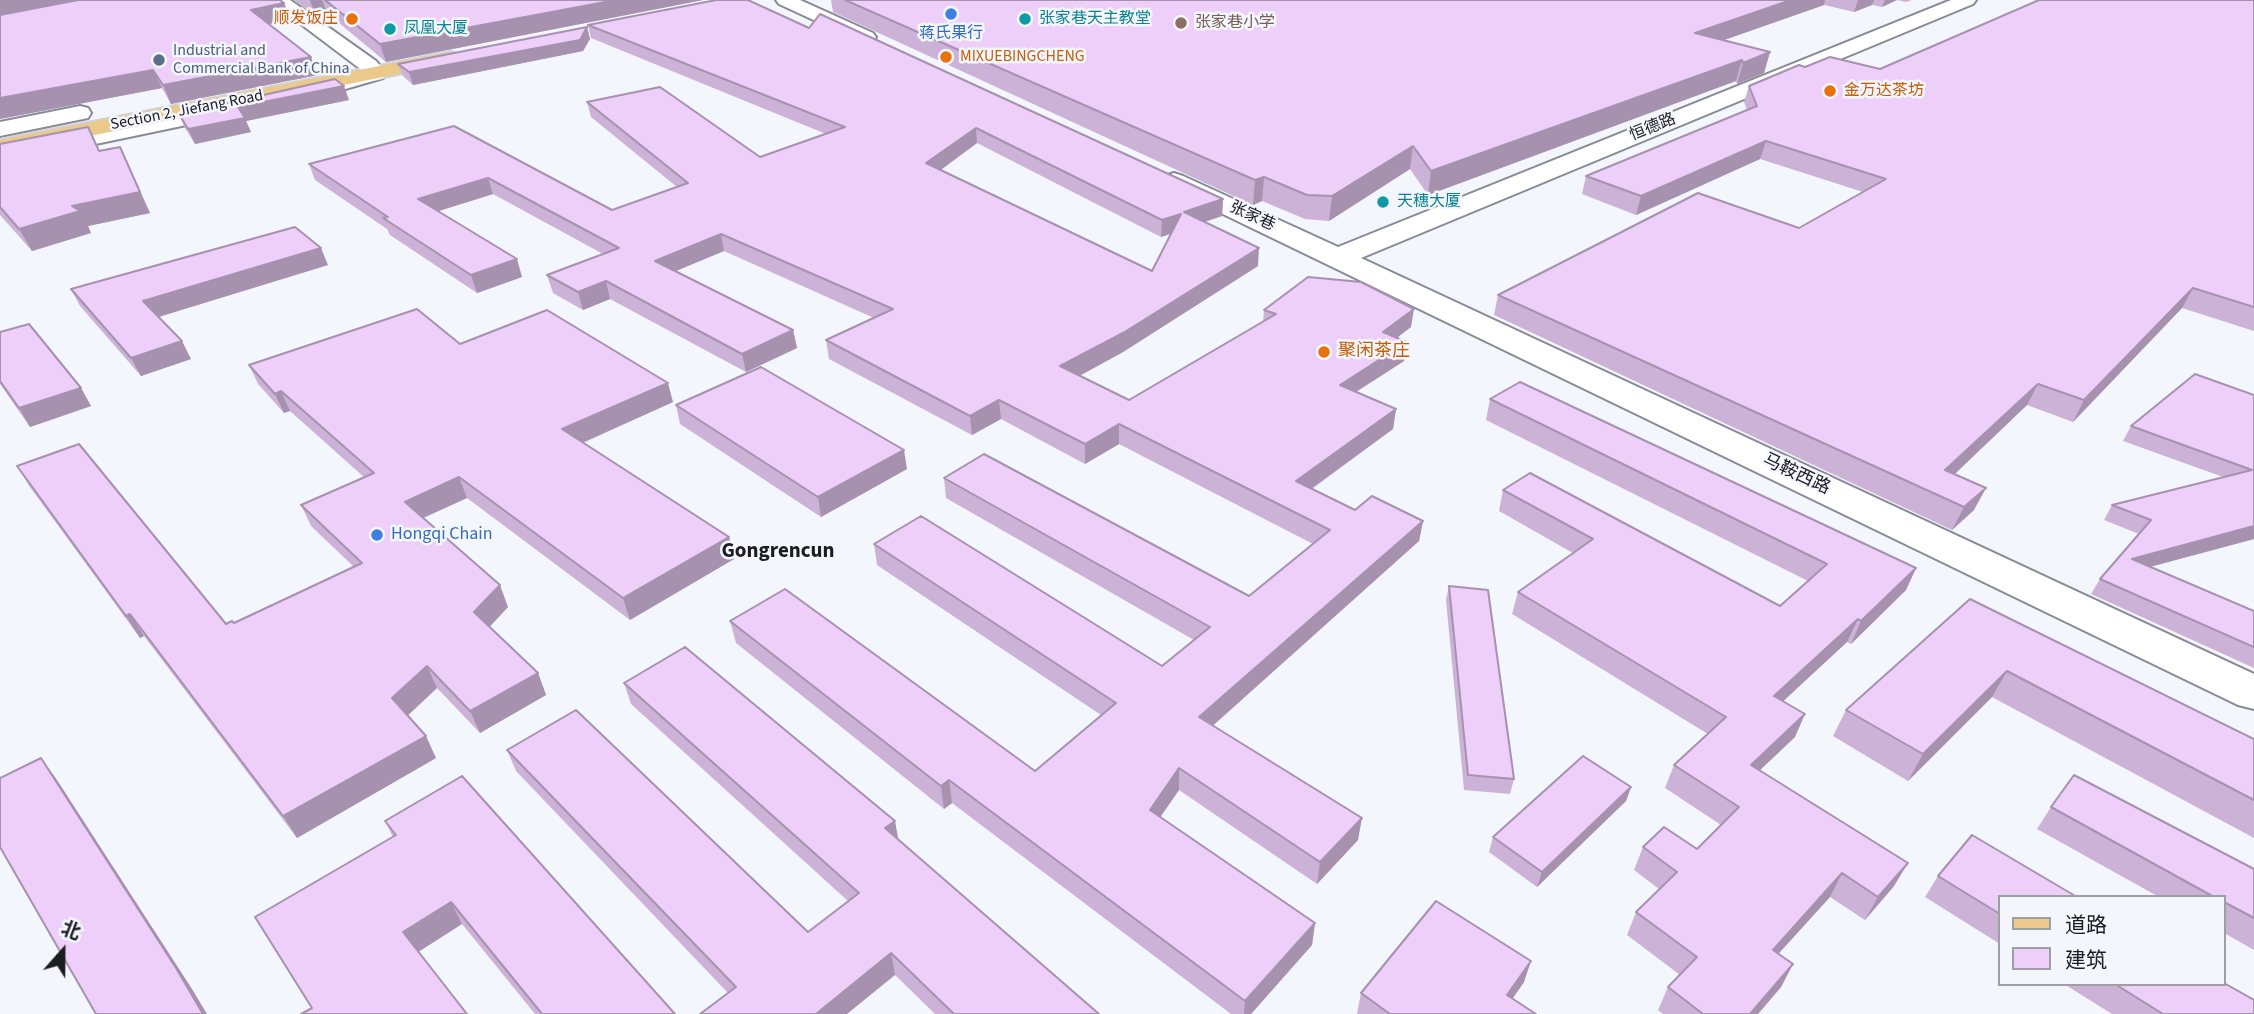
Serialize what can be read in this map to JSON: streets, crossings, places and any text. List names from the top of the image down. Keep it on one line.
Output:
{"streets":{"main road":["Section 2, Jiefang Road"],"street":["恒德路","张家巷","马鞍西路"]},"crossings":[["恒德路","张家巷"],["恒德路","马鞍西路"],["张家巷","马鞍西路"]],"districts":["Gongrencun"],"places":["蒋氏果行","顺发饭庄","张家巷天主教堂","张家巷小学","凤凰大厦","MIXUEBINGCHENG","Industrial and Commercial Bank of China","金万达茶坊","天穗大厦","聚闲茶庄","Hongqi Chain"],"legend":["道路","建筑"],"north":"top"}
